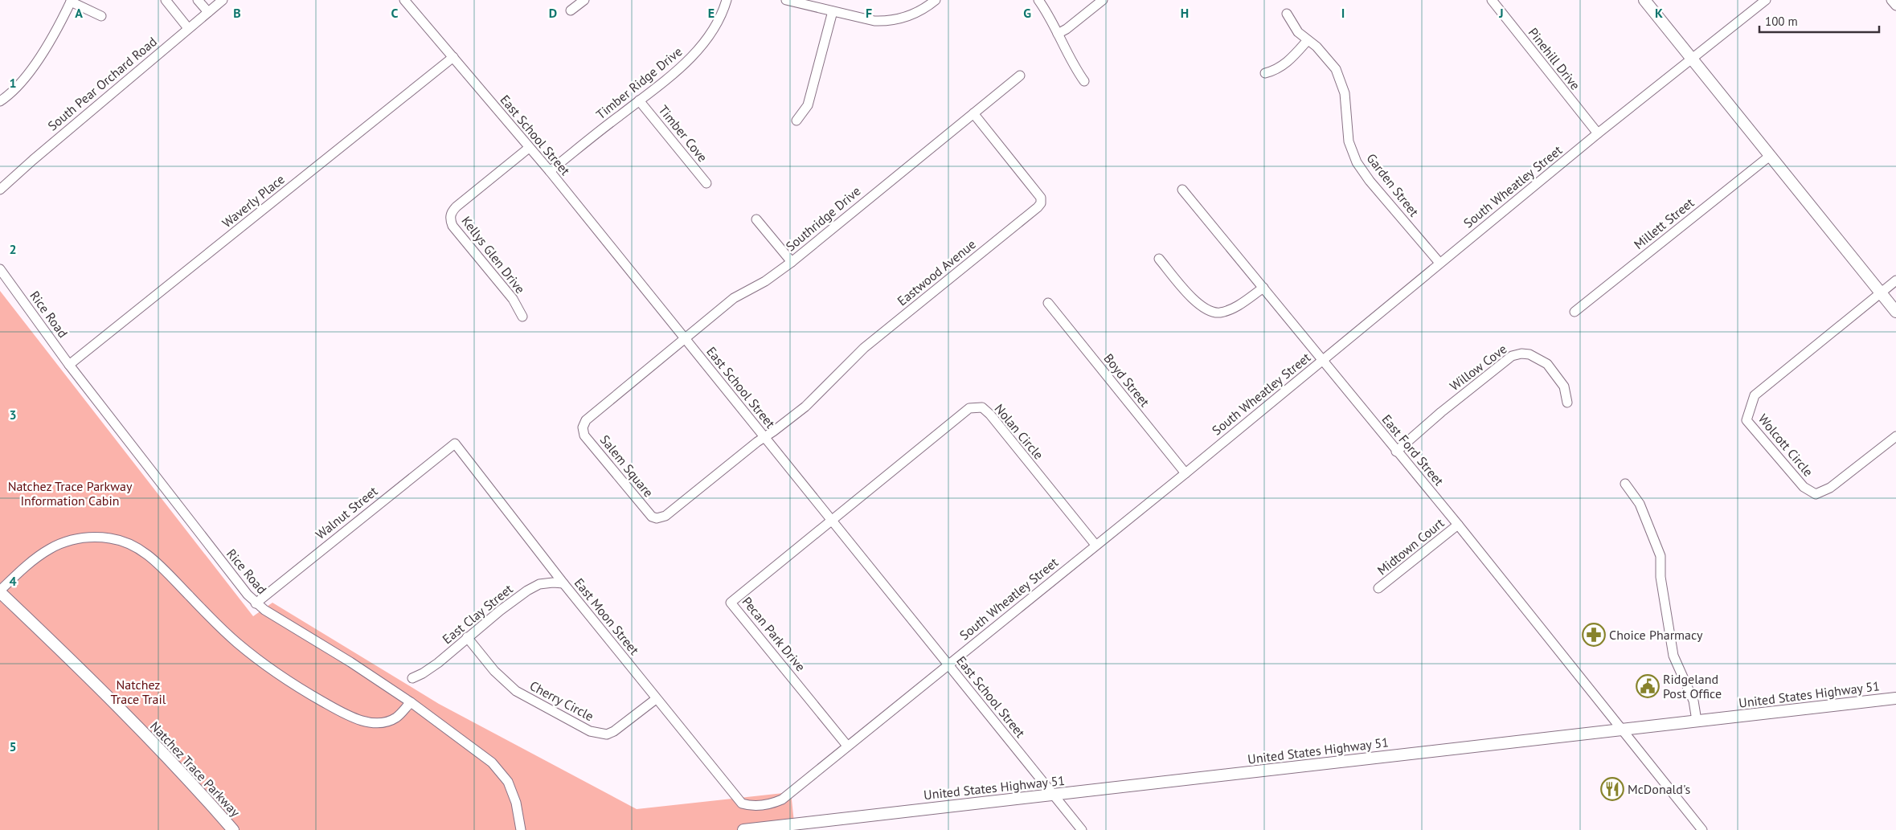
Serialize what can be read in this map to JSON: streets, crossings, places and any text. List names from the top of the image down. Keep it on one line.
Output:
{"streets":{"main road":["United States Highway 51","Natchez Trace Parkway"],"street":["Pinehill Drive","Timber Ridge Drive","South Pear Orchard Road","Timber Cove","East School Street","Garden Street","South Wheatley Street","Waverly Place","Southridge Drive","Millett Street","Kellys Glen Drive","Eastwood Avenue","Rice Road","Willow Cove","Boyd Street","Nolan Circle","Wolcott Circle","East Ford Street","Salem Square","Walnut Street","Midtown Court","East Clay Street","East Moon Street","Pecan Park Drive","Cherry Circle"]},"crossings":[["Pinehill Drive","South Wheatley Street"],["Timber Ridge Drive","Timber Cove"],["Timber Ridge Drive","East School Street"],["East School Street","South Wheatley Street"],["East School Street","Waverly Place"],["East School Street","Southridge Drive"],["East School Street","Kellys Glen Drive"],["East School Street","Eastwood Avenue"],["East School Street","Nolan Circle"],["East School Street","Salem Square"],["East School Street","Pecan Park Drive"],["East School Street","United States Highway 51"],["Garden Street","South Wheatley Street"],["South Wheatley Street","Boyd Street"],["South Wheatley Street","Nolan Circle"],["South Wheatley Street","East Ford Street"],["South Wheatley Street","East Moon Street"],["South Wheatley Street","Pecan Park Drive"],["Waverly Place","Rice Road"],["Southridge Drive","Eastwood Avenue"],["Southridge Drive","Salem Square"],["Eastwood Avenue","Salem Square"],["Rice Road","Walnut Street"],["Willow Cove","East Ford Street"],["Nolan Circle","Pecan Park Drive"],["East Ford Street","Midtown Court"],["East Ford Street","United States Highway 51"],["Walnut Street","East Moon Street"],["East Clay Street","East Moon Street"],["East Clay Street","Cherry Circle"],["East Moon Street","Cherry Circle"]],"parks":["Natchez Trace Parkway Information Cabin","Natchez Trace Trail"],"places":{"pharmacy":["Choice Pharmacy"],"public building":["Ridgeland Post Office"],"restaurant":["McDonald's"]},"scale_bar":"100 m","grid":{"columns":["A","B","C","D","E","F","G","H","I","J","K"],"rows":["1","2","3","4","5"]}}
